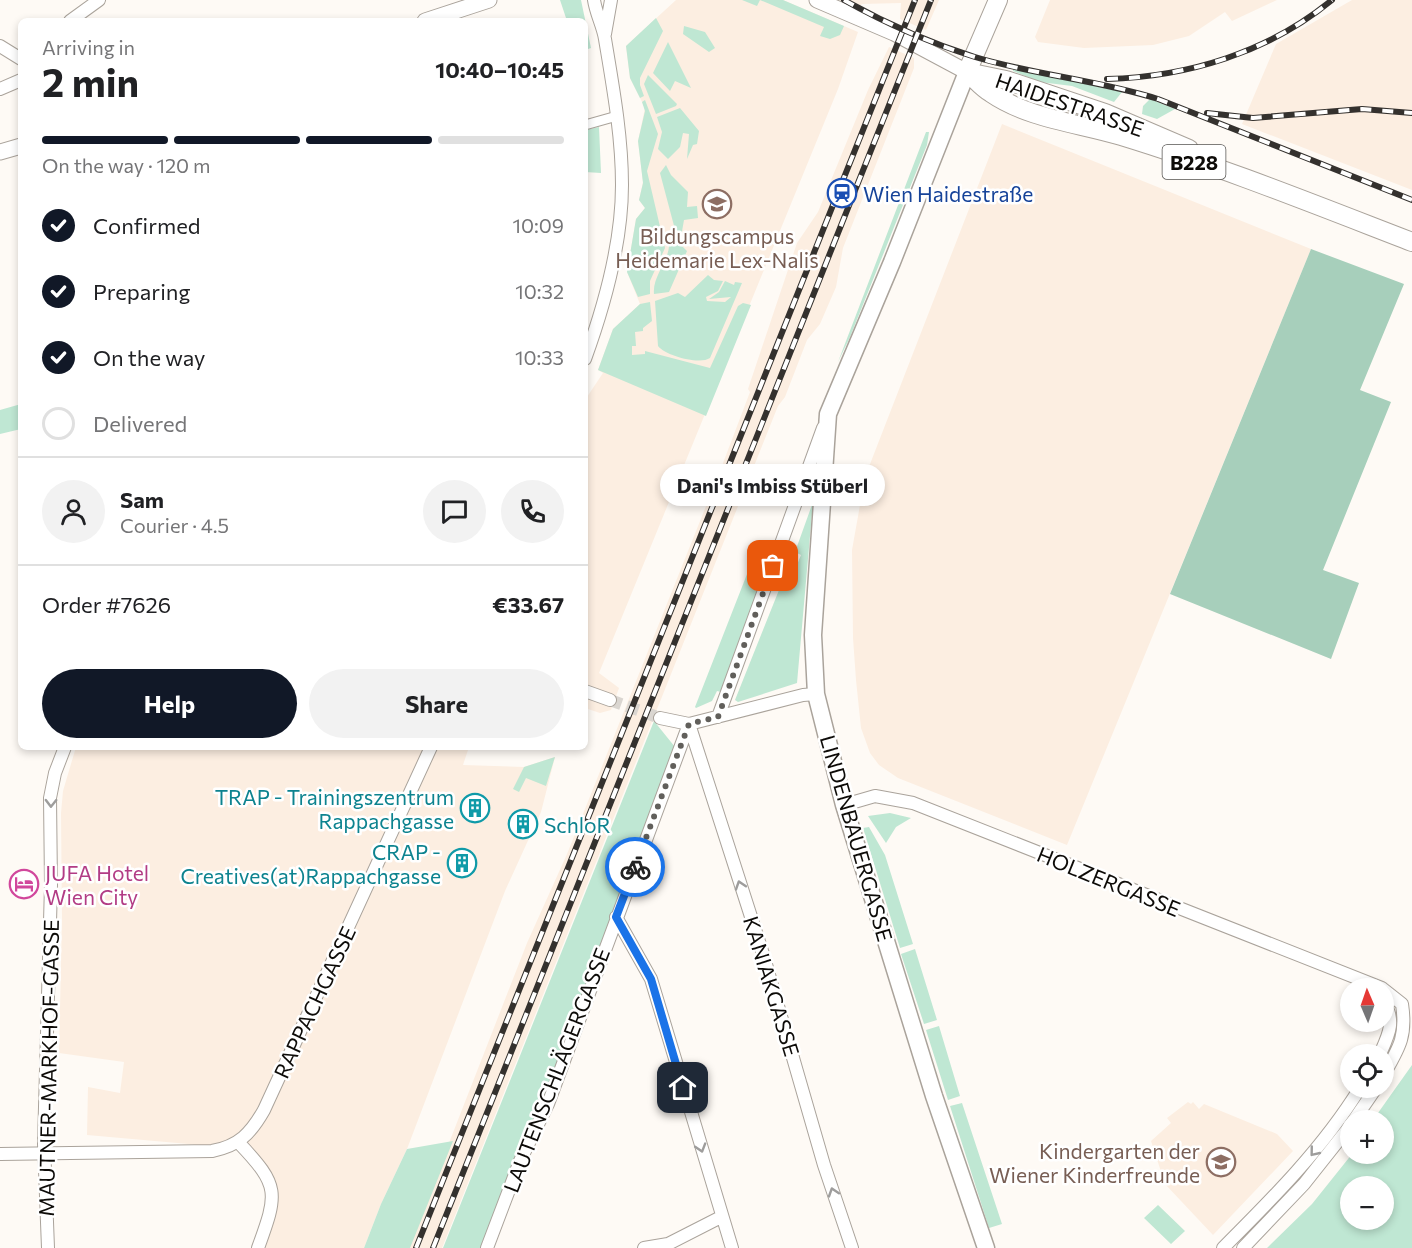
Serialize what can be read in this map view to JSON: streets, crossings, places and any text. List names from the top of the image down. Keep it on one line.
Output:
{"streets":{"main road":["HAIDESTRASSE","B228","LINDENBAUERGASSE"],"street":["HOLZERGASSE","KANIAKGASSE","RAPPACHGASSE","MAUTNER-MARKHOF-GASSE","LAUTENSCHLÄGERGASSE"]},"crossings":[["LINDENBAUERGASSE","HOLZERGASSE"],["KANIAKGASSE","LAUTENSCHLÄGERGASSE"]],"one_way":["KANIAKGASSE","MAUTNER-MARKHOF-GASSE"],"places":{"station":["Wien Haidestraße"],"school or university":["Bildungscampus Heidemarie Lex-Nalis","Kindergarten der Wiener Kinderfreunde"],"other":["Dani's Imbiss Stüberl"],"building":["TRAP - Trainingszentrum Rappachgasse","SchloR","CRAP - Creatives(at)Rappachgasse"],"hotel":["JUFA Hotel Wien City"]},"north":"top","page":{"heading":["2 min","Arriving in","10:40–10:45"],"panel":["Sam","Courier · 4.5","Order #7626","€33.67"],"bar":"On the way · 120 m","list":[["Confirmed","10:09"],["Preparing","10:32"],["On the way","10:33"],"Delivered"],"bubble":"Dani's Imbiss Stüberl","buttons":["Help","Share"],"map_buttons":["+","−"]}}
